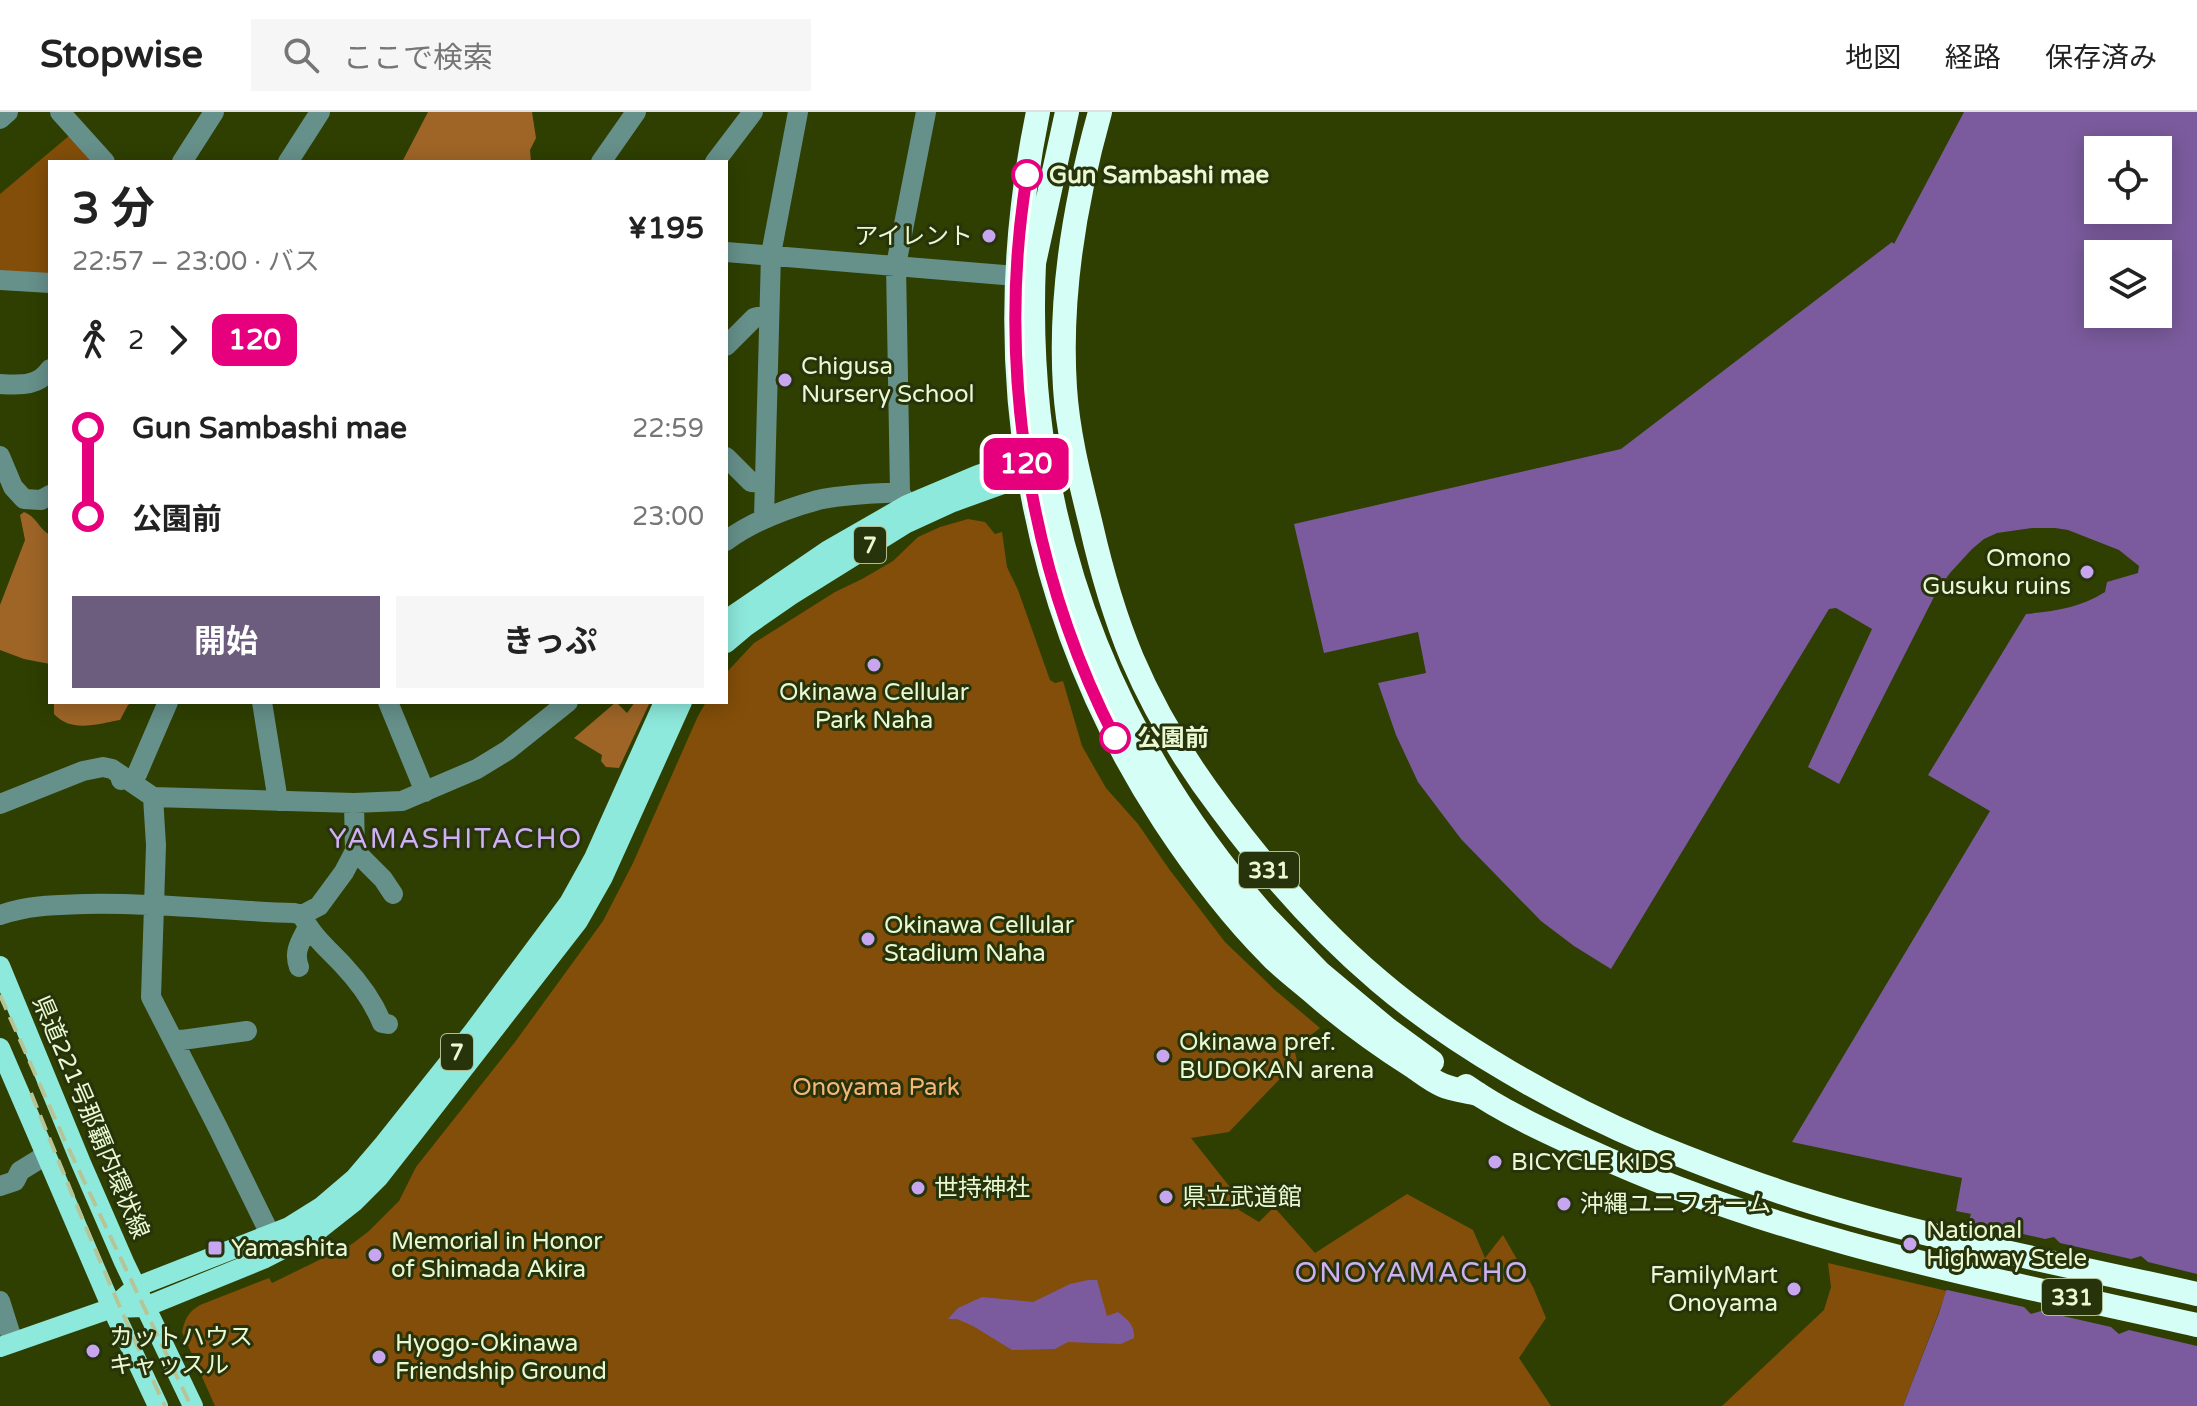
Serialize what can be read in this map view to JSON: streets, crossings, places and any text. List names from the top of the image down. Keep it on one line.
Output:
{"streets":{"highway":["331"],"main road":["7","県道221号那覇内環状線"]},"crossings":[["7","331"],["7","県道221号那覇内環状線"]],"districts":["YAMASHITACHO","ONOYAMACHO"],"parks":["Onoyama Park"],"places":{"other":["Gun Sambashi mae","アイレント","Chigusa Nursery School","Omono Gusuku ruins","Okinawa Cellular Park Naha","公園前","Okinawa Cellular Stadium Naha","Okinawa pref. BUDOKAN arena","BICYCLE KIDS","世持神社","県立武道館","沖縄ユニフォーム","National Highway Stele","Memorial in Honor of Shimada Akira","FamilyMart Onoyama","カットハウス キャッスル","Hyogo-Okinawa Friendship Ground"],"transit":["Yamashita"]},"lines":["bus line 120"],"page":{"header":"Stopwise","search":"ここで検索","nav":["地図","経路","保存済み"],"on_map":"120","heading":["3 分","22:57 – 23:00 · バス","¥195"],"legs":["2","120"],"list":[{"name":"Gun Sambashi mae","value":"22:59"},{"name":"公園前","value":"23:00"}],"buttons":["開始","きっぷ"]}}
